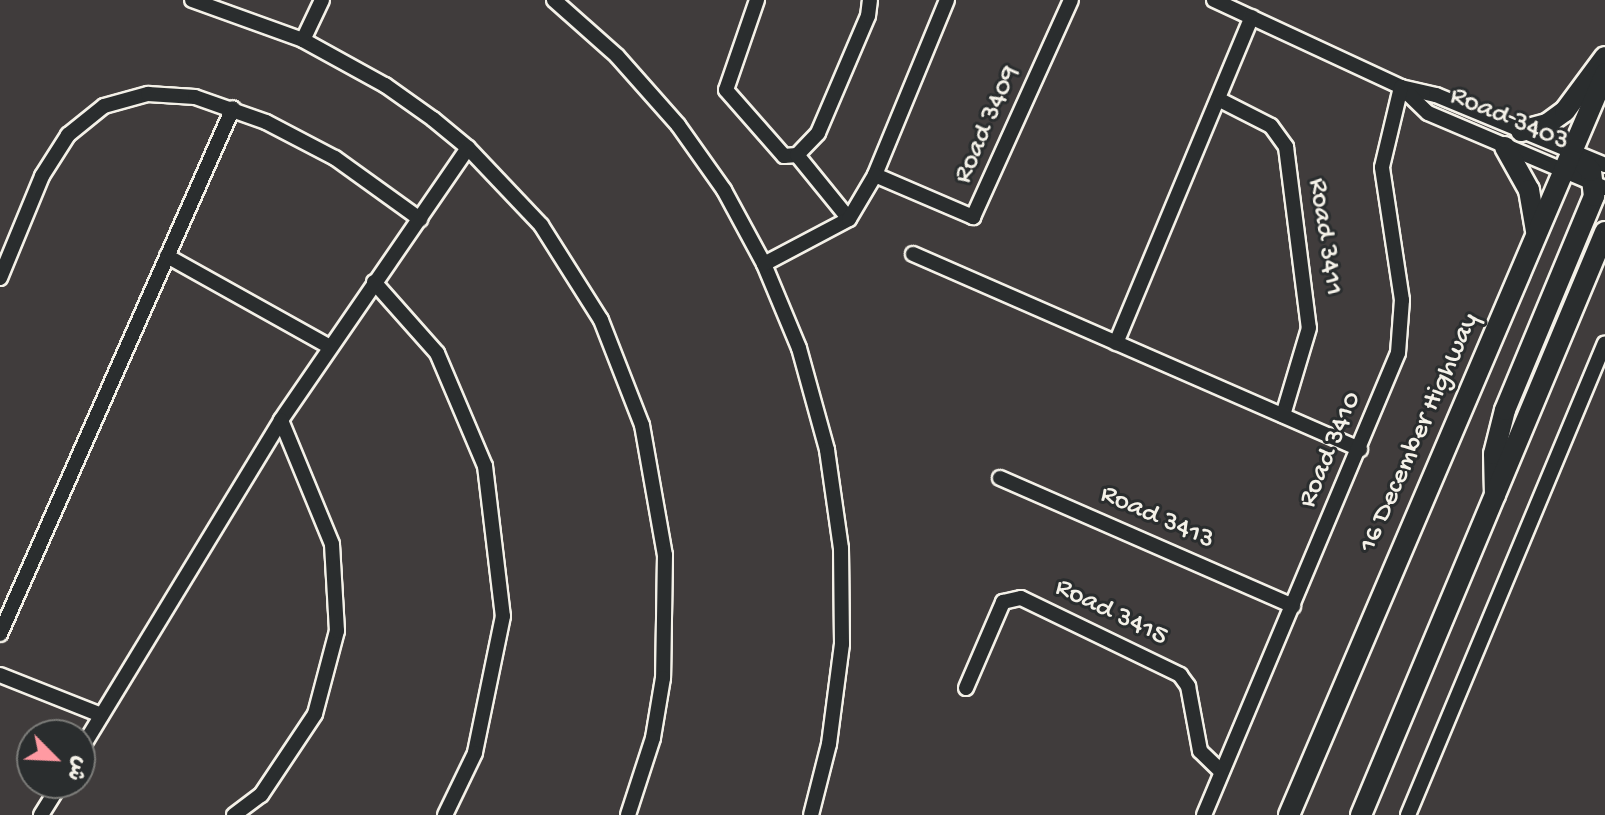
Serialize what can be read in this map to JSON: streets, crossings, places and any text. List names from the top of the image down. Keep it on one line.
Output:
{"streets":{"main road":["16 December Highway"],"street":["Road 3403","Road 3409","Road 3411","Road 3410","Road 3413","Road 3415"]},"crossings":[["Road 3403","16 December Highway"],["Road 3403","Road 3410"],["Road 3410","Road 3413"],["Road 3410","Road 3415"]],"north":"bottom right"}
